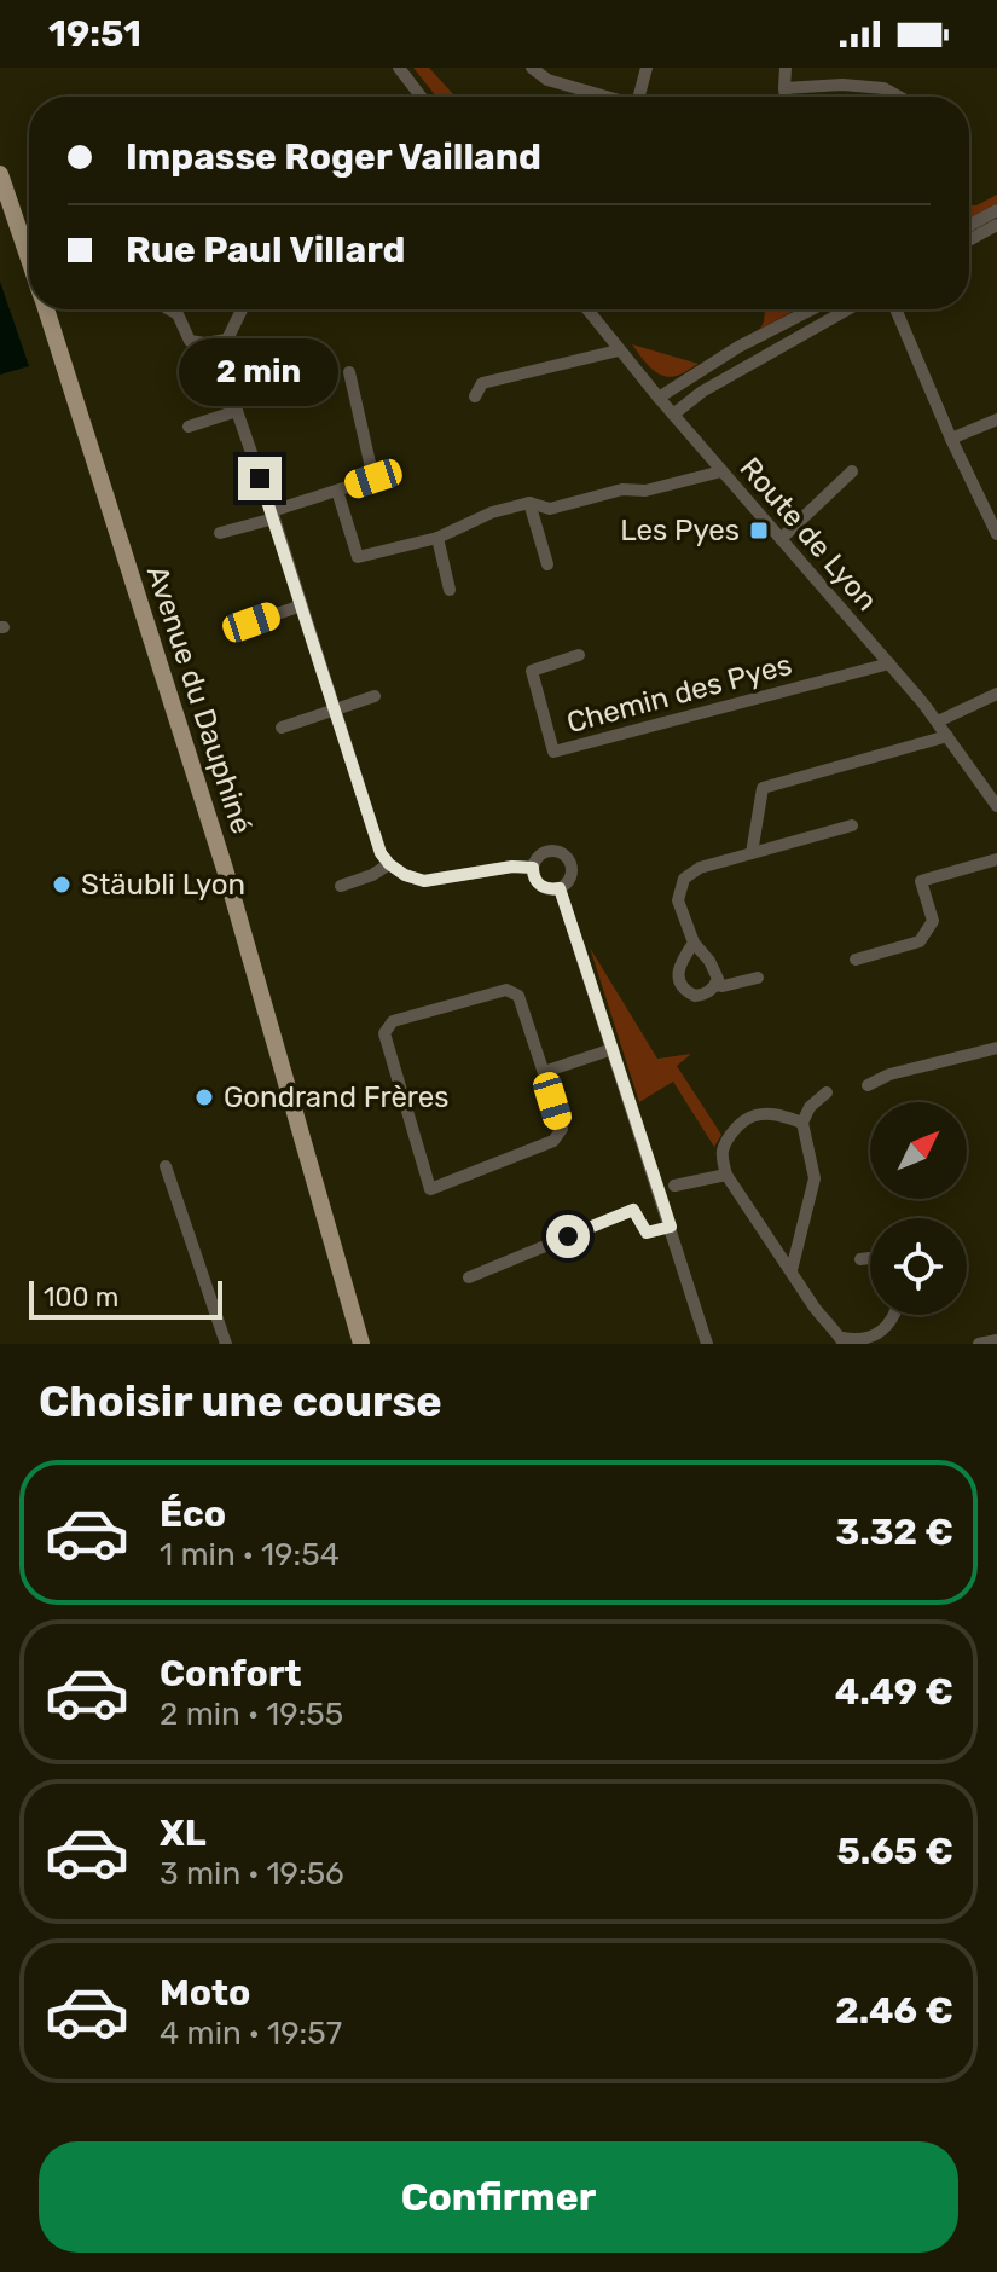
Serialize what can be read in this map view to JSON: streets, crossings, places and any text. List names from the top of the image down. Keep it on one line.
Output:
{"streets":{"main road":["Avenue du Dauphiné"],"street":["Route de Lyon","Chemin des Pyes"]},"crossings":[["Route de Lyon","Chemin des Pyes"]],"places":{"transit":["Les Pyes"],"other":["Stäubli Lyon","Gondrand Frères"]},"scale_bar":"100 m","north":"top right","page":{"status":"19:51","banner":["Impasse Roger Vailland","Rue Paul Villard"],"bubble":"2 min","scale":"100 m","heading":"Choisir une course","list":[{"name":"Éco","note":"1 min · 19:54","value":"3.32 €"},{"name":"Confort","note":"2 min · 19:55","value":"4.49 €"},{"name":"XL","note":"3 min · 19:56","value":"5.65 €"},{"name":"Moto","note":"4 min · 19:57","value":"2.46 €"}],"buttons":"Confirmer"}}
